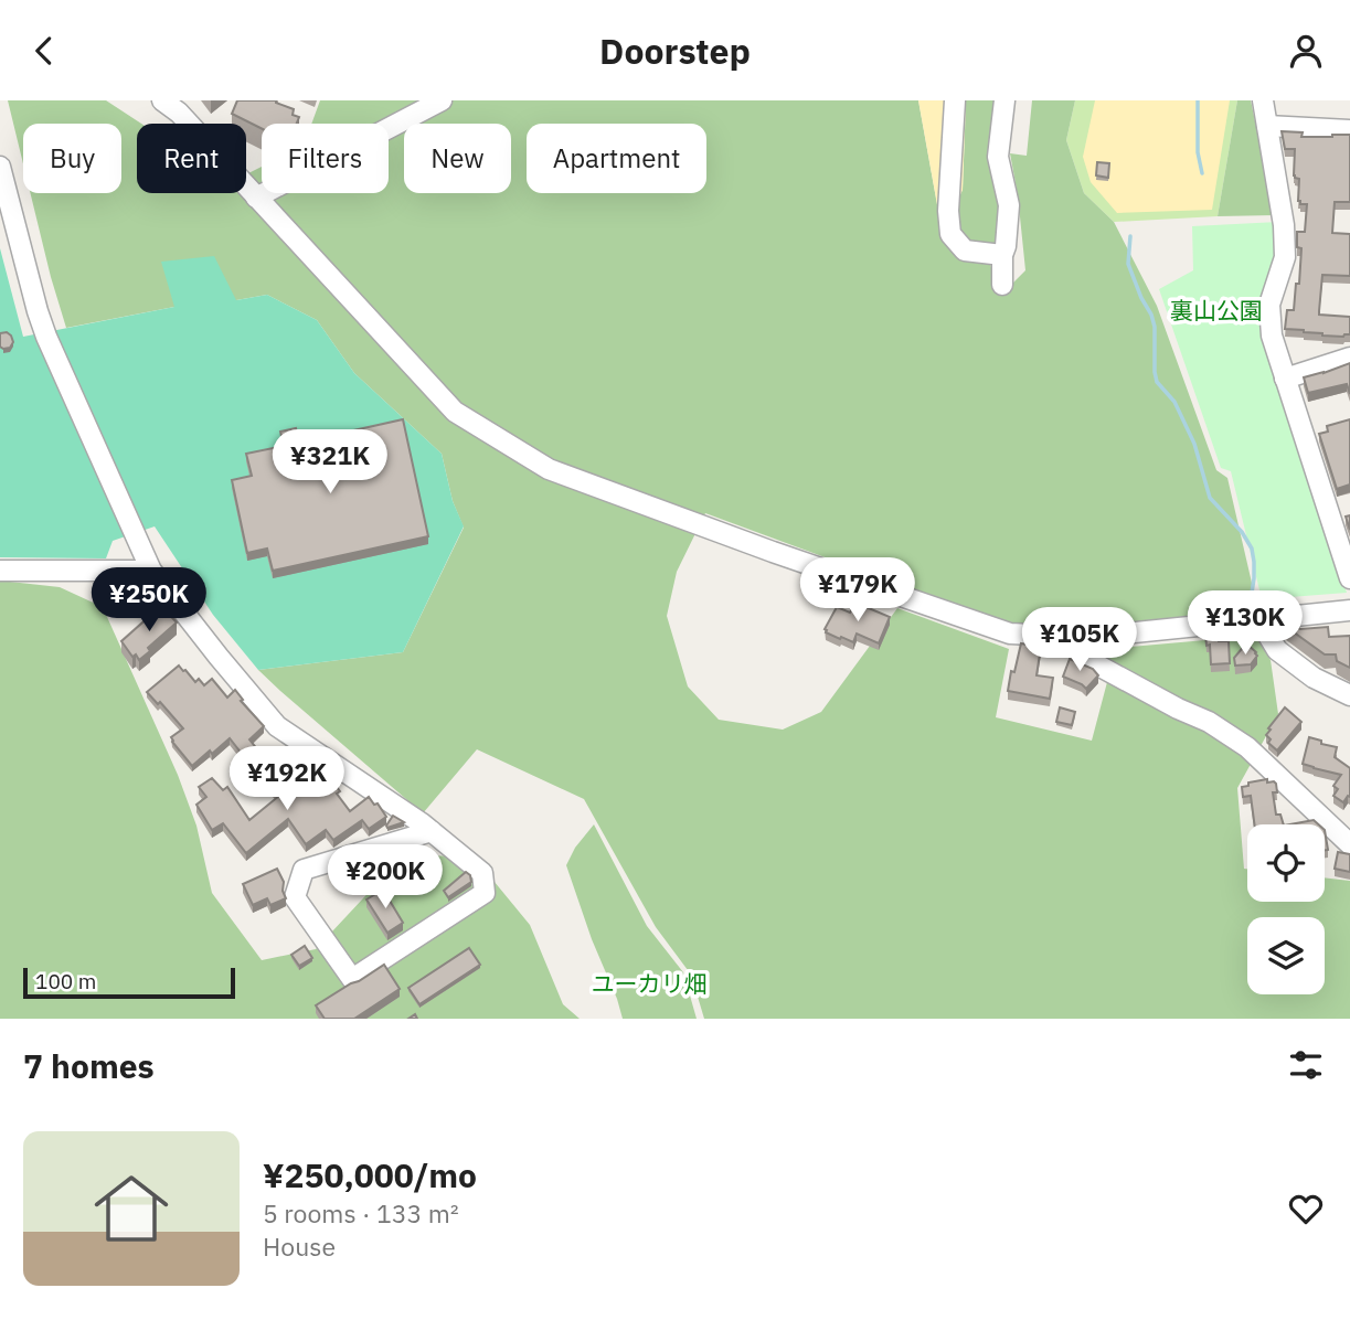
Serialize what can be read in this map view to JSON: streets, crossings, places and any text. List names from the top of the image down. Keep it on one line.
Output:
{"parks":["裏山公園","ユーカリ畑"],"scale_bar":"100 m","page":{"header":"Doorstep","chip":["Buy","Rent","Filters","New","Apartment"],"price":["¥321K","¥179K","¥250K","¥130K","¥105K","¥192K","¥200K"],"scale":"100 m","heading":"7 homes","list":[{"name":"¥250,000/mo","note":"5 rooms · 133 m² · House"}]}}
